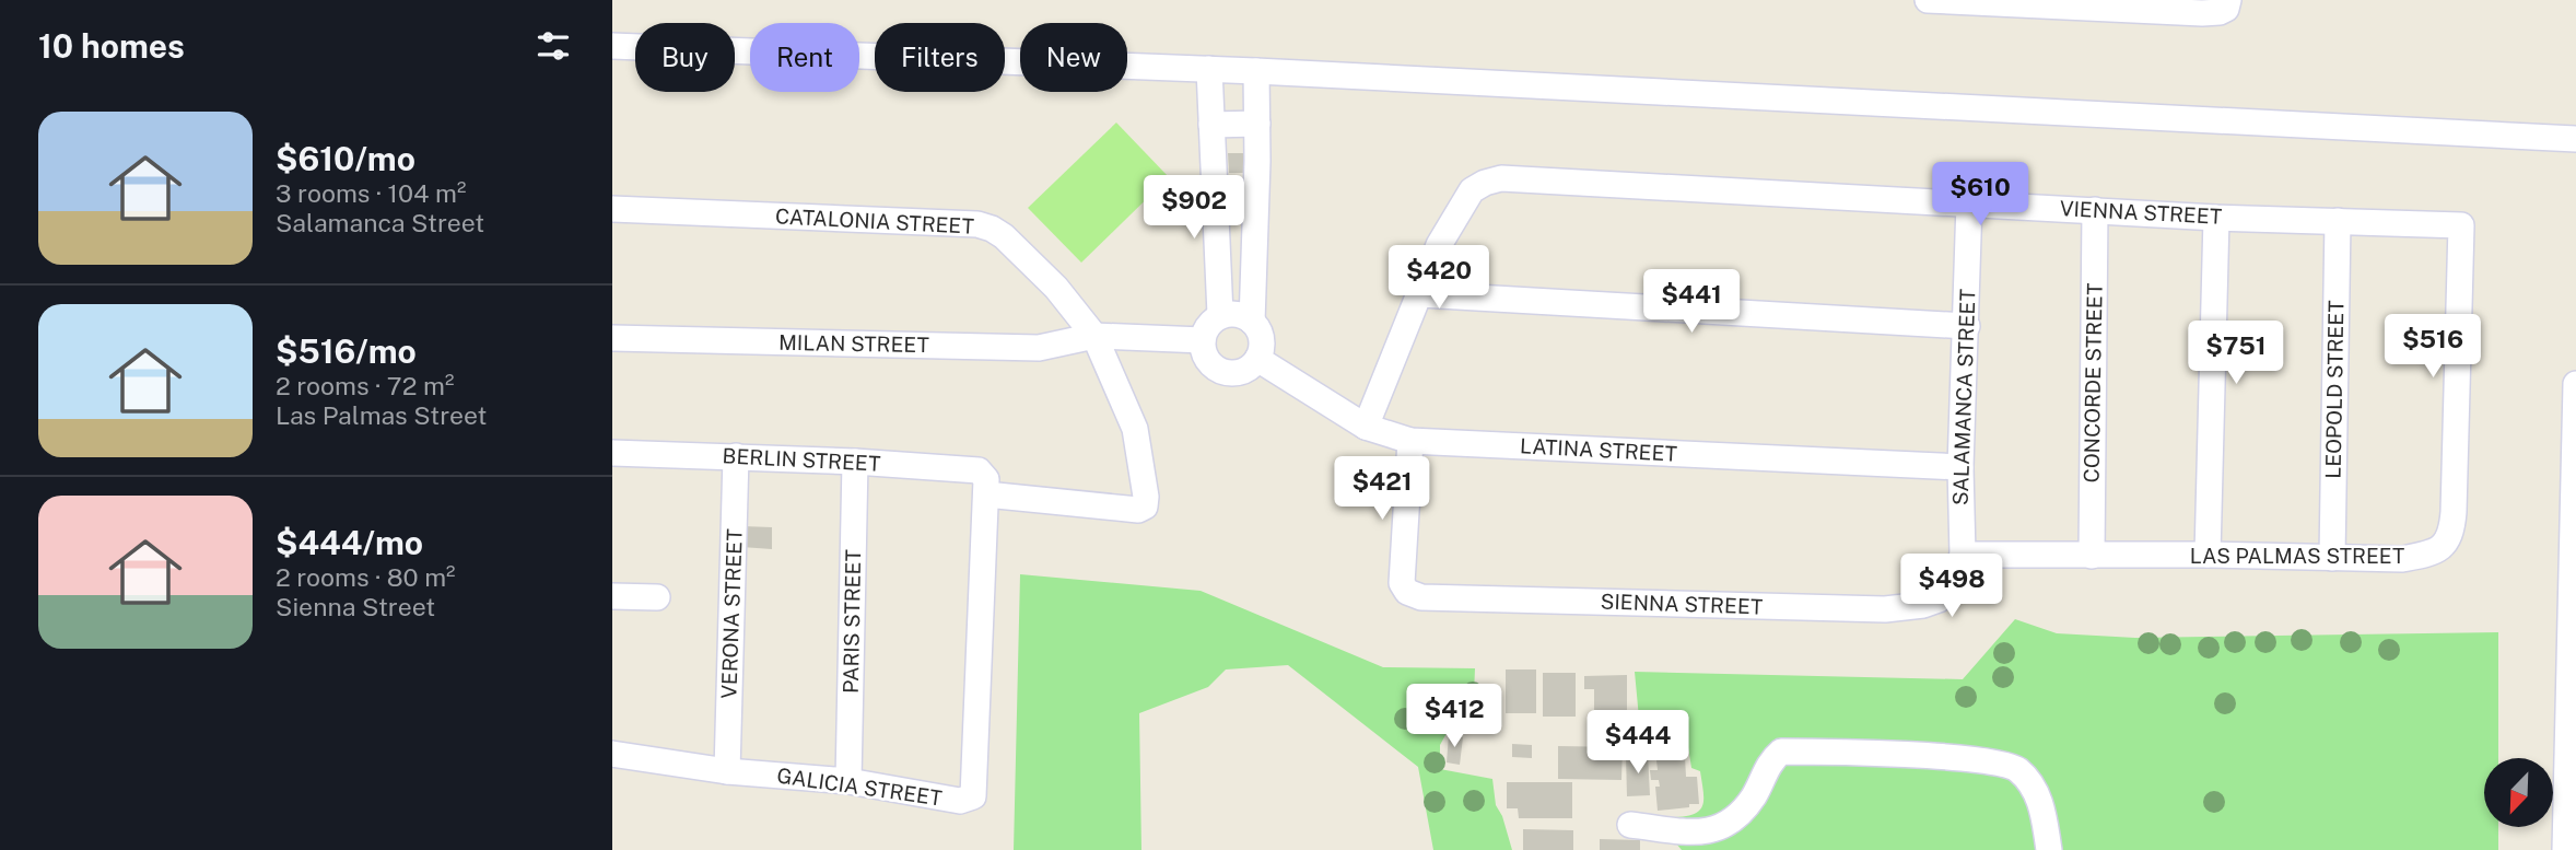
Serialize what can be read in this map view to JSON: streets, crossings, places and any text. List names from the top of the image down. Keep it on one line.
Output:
{"streets":{"street":["VIENNA STREET","CATALONIA STREET","MILAN STREET","CONCORDE STREET","LEOPOLD STREET","SALAMANCA STREET","LATINA STREET","BERLIN STREET","LAS PALMAS STREET","SIENNA STREET","VERONA STREET","PARIS STREET","GALICIA STREET"]},"crossings":[["VIENNA STREET","CONCORDE STREET"],["VIENNA STREET","LEOPOLD STREET"],["VIENNA STREET","SALAMANCA STREET"],["VIENNA STREET","LAS PALMAS STREET"],["CATALONIA STREET","MILAN STREET"],["CATALONIA STREET","BERLIN STREET"],["MILAN STREET","LATINA STREET"],["CONCORDE STREET","LAS PALMAS STREET"],["LEOPOLD STREET","LAS PALMAS STREET"],["SALAMANCA STREET","LATINA STREET"],["SALAMANCA STREET","LAS PALMAS STREET"],["SALAMANCA STREET","SIENNA STREET"],["LATINA STREET","SIENNA STREET"],["BERLIN STREET","VERONA STREET"],["BERLIN STREET","PARIS STREET"],["BERLIN STREET","GALICIA STREET"],["VERONA STREET","GALICIA STREET"],["PARIS STREET","GALICIA STREET"]],"north":"bottom left","page":{"heading":"10 homes","chip":["Buy","Rent","Filters","New"],"list":[{"name":"$610/mo","note":"3 rooms · 104 m² · Salamanca Street"},{"name":"$516/mo","note":"2 rooms · 72 m² · Las Palmas Street"},{"name":"$444/mo","note":"2 rooms · 80 m² · Sienna Street"}],"price":["$610","$902","$420","$441","$516","$751","$421","$498","$412","$444"]}}
